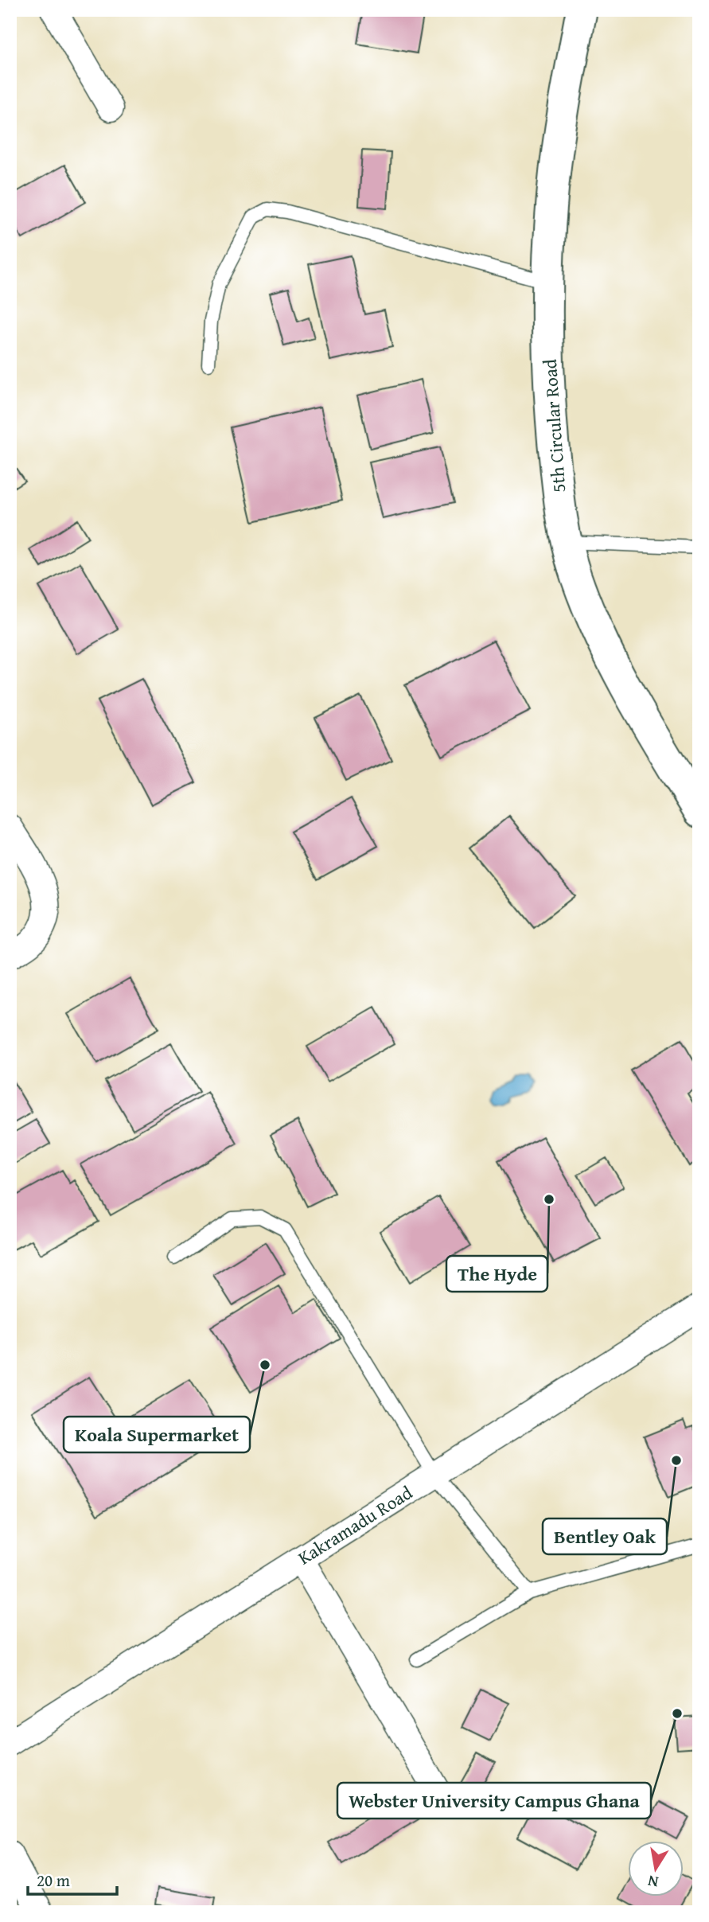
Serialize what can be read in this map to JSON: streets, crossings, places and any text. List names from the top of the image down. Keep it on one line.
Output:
{"streets":{"street":["5th Circular Road","Kakramadu Road"]},"places":["The Hyde","Koala Supermarket","Bentley Oak","Webster University Campus Ghana"],"scale_bar":"20 m","north":"bottom"}
